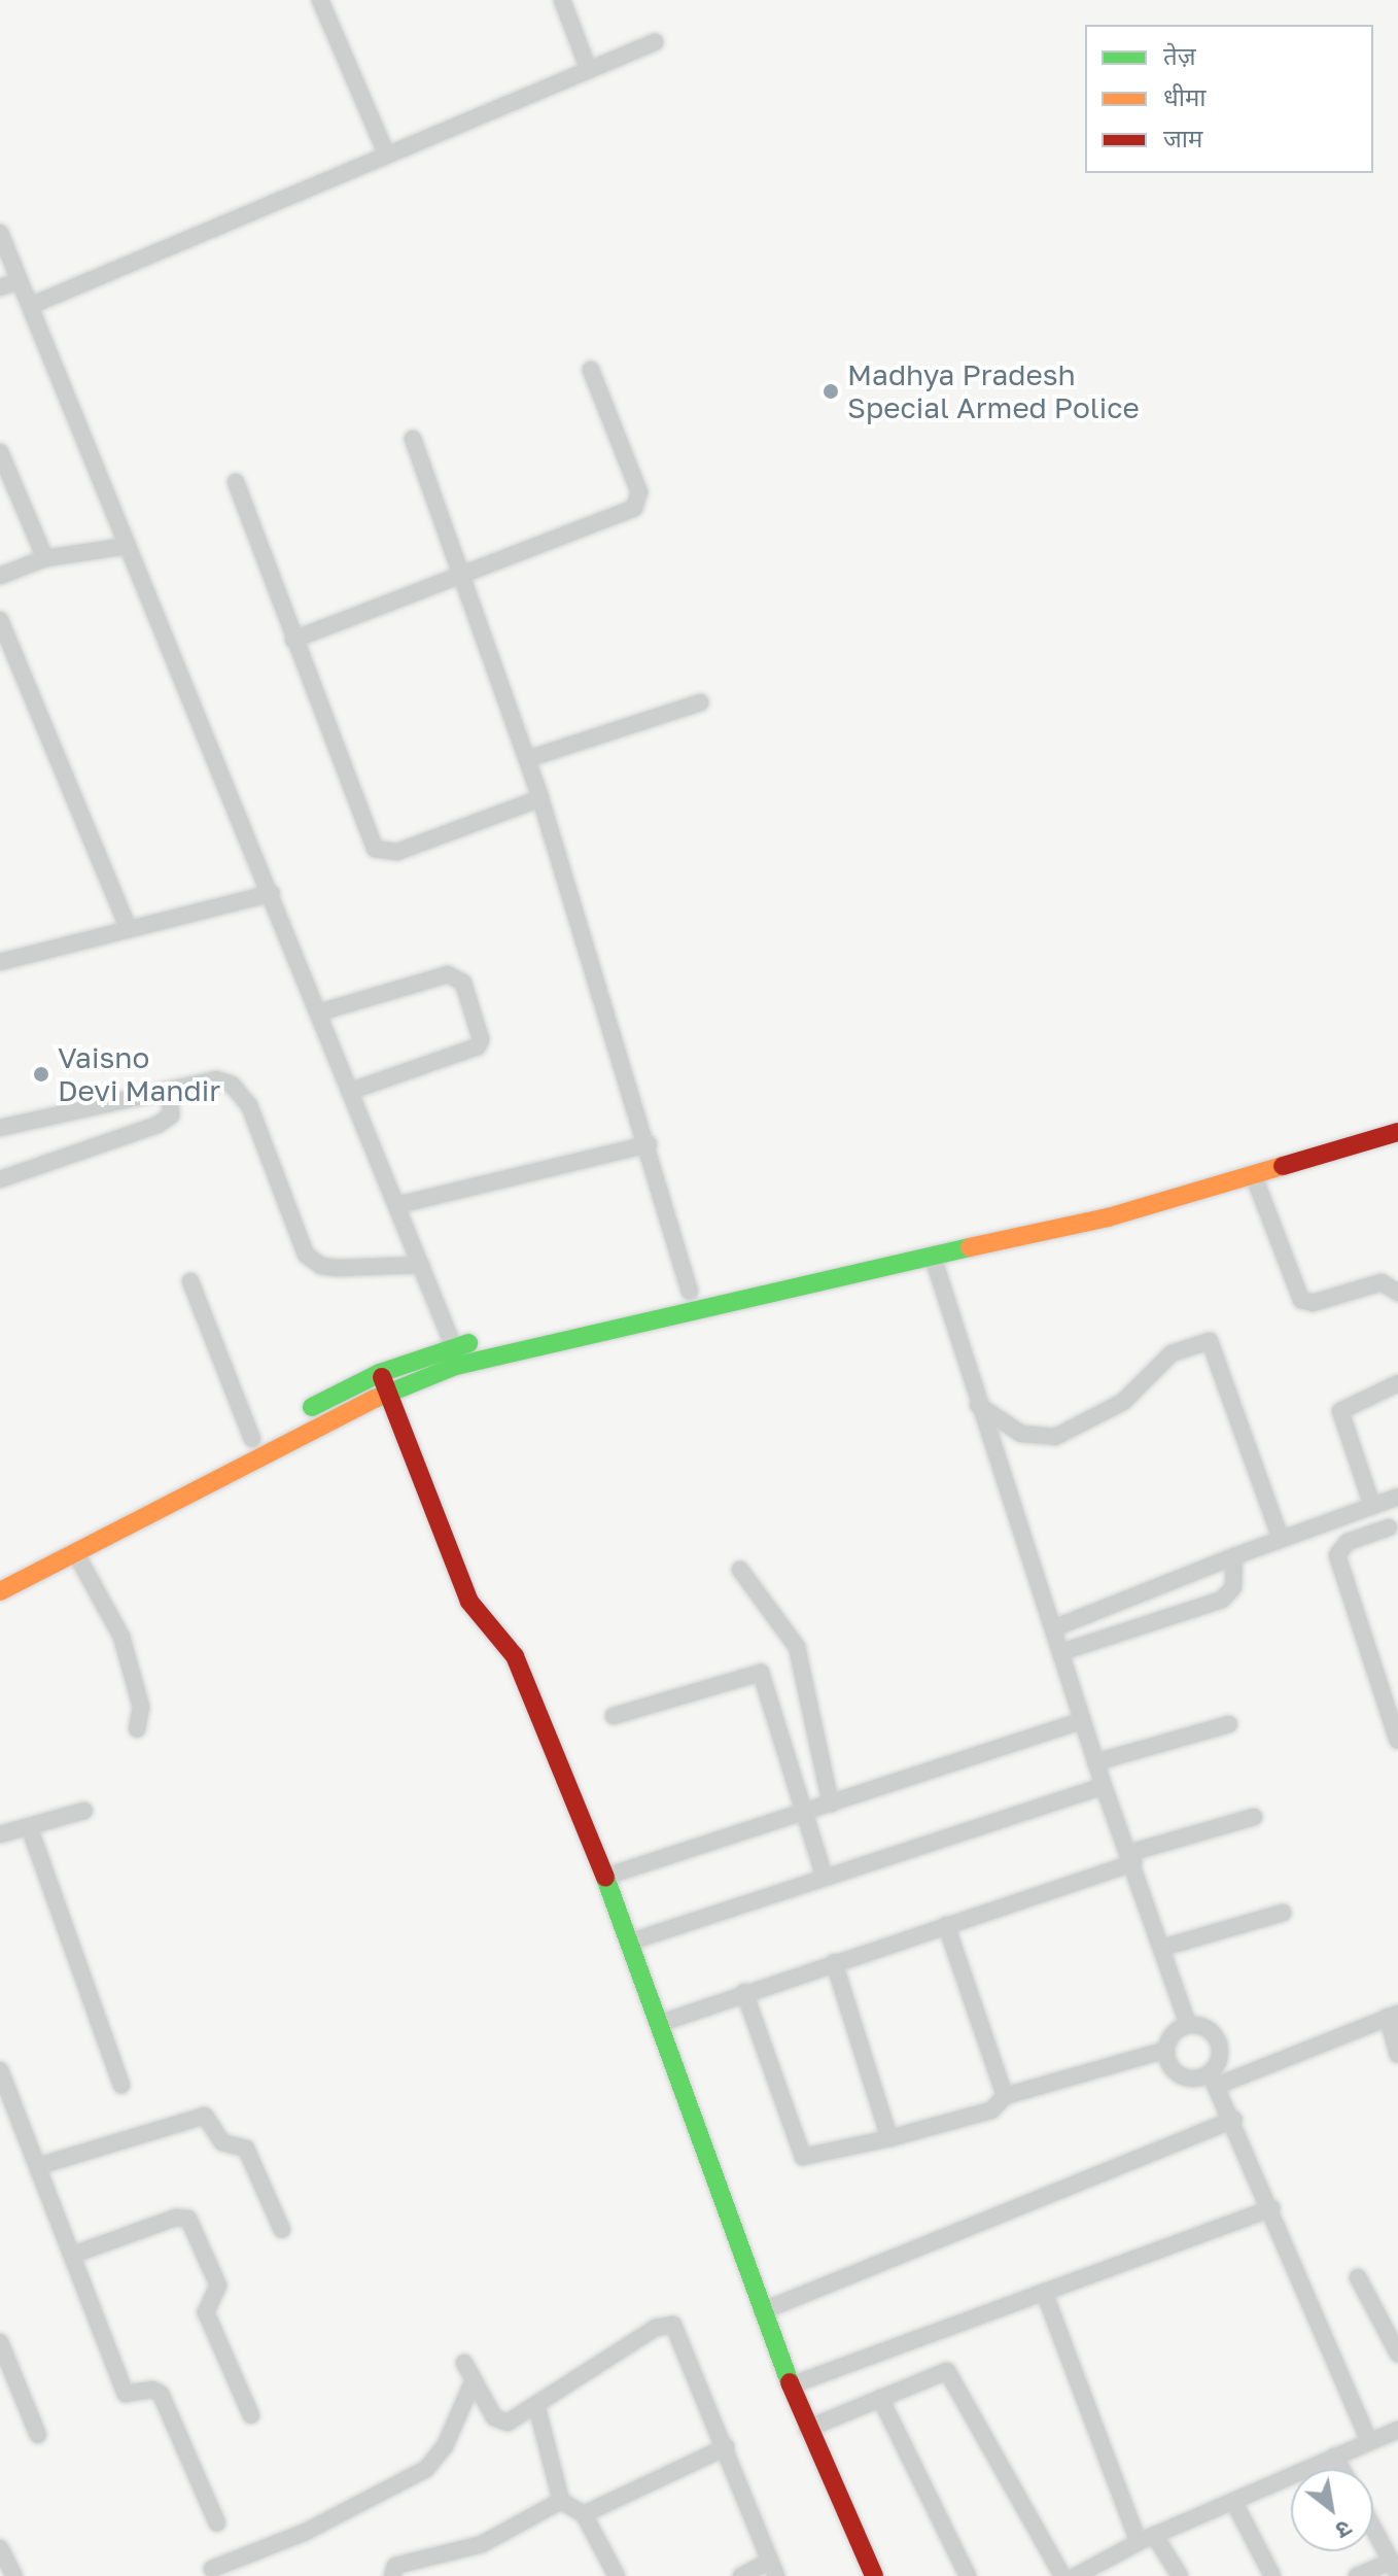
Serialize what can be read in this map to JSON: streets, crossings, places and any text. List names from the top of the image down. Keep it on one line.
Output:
{"places":["Madhya Pradesh Special Armed Police","Vaisno Devi Mandir"],"legend":["तेज़","धीमा","जाम"],"north":"bottom right"}
